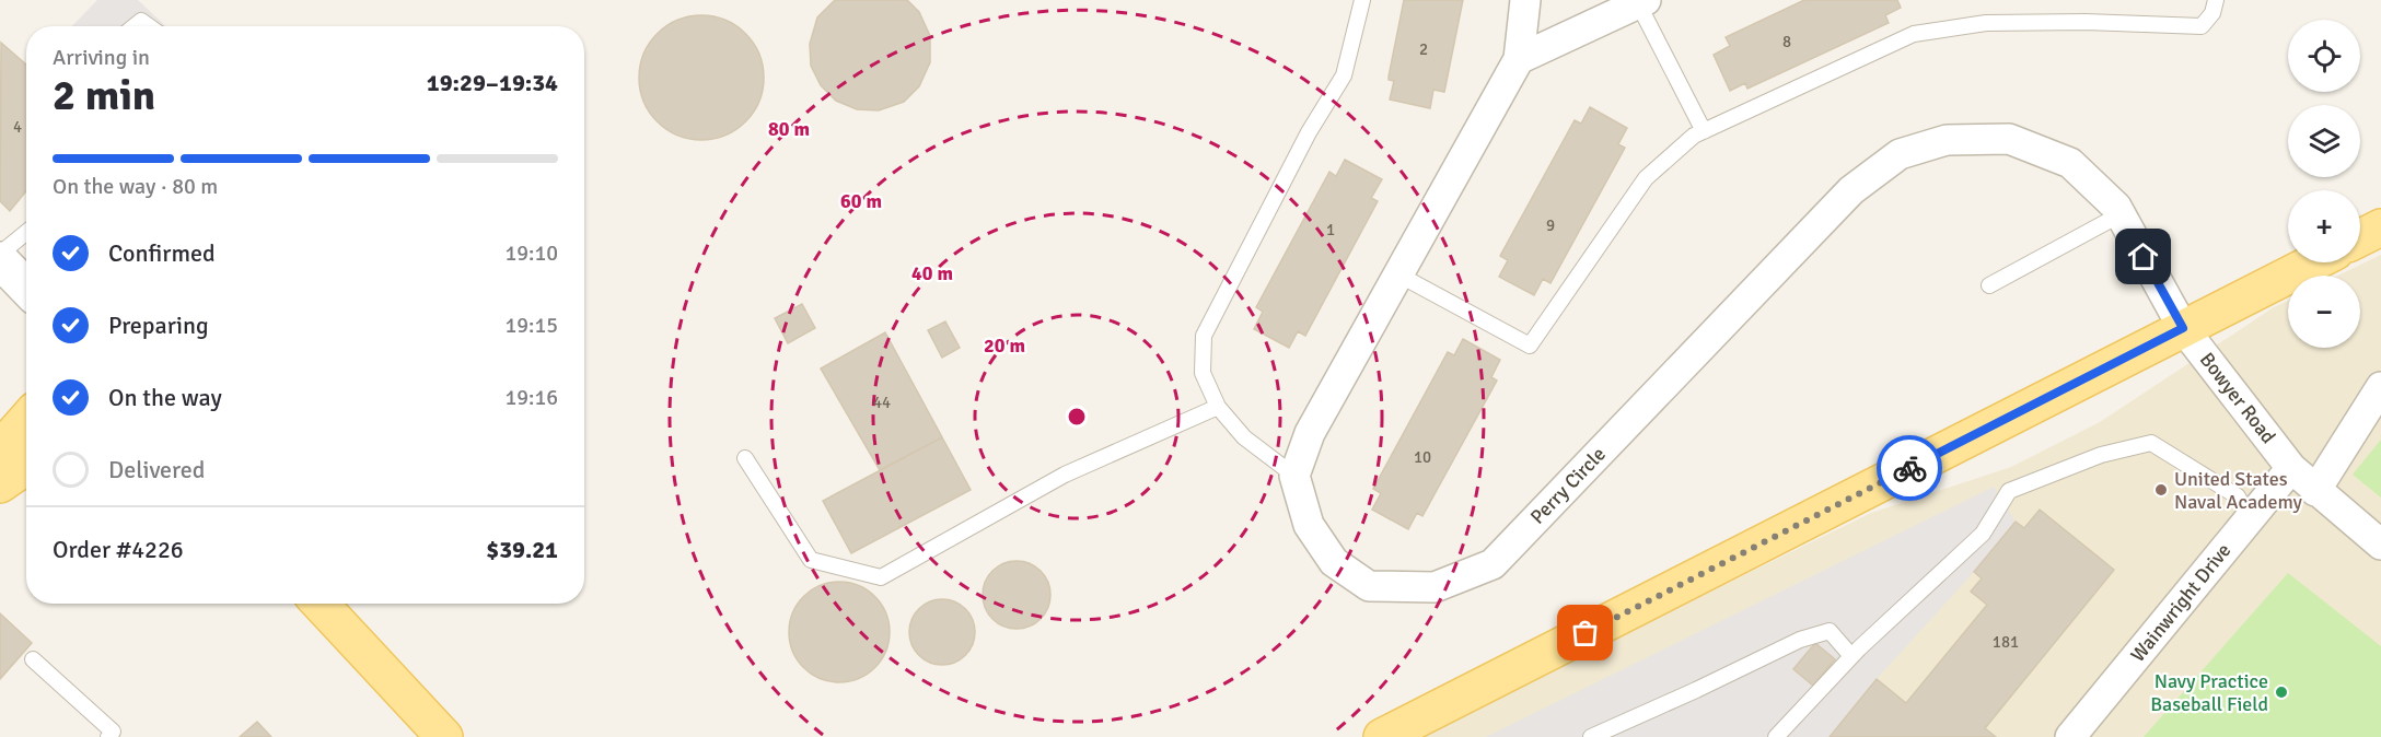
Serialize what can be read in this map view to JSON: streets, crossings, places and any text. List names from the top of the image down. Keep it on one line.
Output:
{"streets":{"street":["Bowyer Road","Perry Circle","Wainwright Drive"]},"crossings":[["Bowyer Road","Perry Circle"],["Bowyer Road","Wainwright Drive"]],"places":["United States Naval Academy","Navy Practice Baseball Field"],"house_numbers":["8","2","4","9","1","44","10","181"],"page":{"map_buttons":["+","−"],"heading":["2 min","Arriving in","19:29–19:34"],"panel":["Order #4226","$39.21"],"bar":"On the way · 80 m","list":[["Confirmed","19:10"],["Preparing","19:15"],["On the way","19:16"],"Delivered"]},"rings":["80 m","60 m","40 m","20 m"]}
